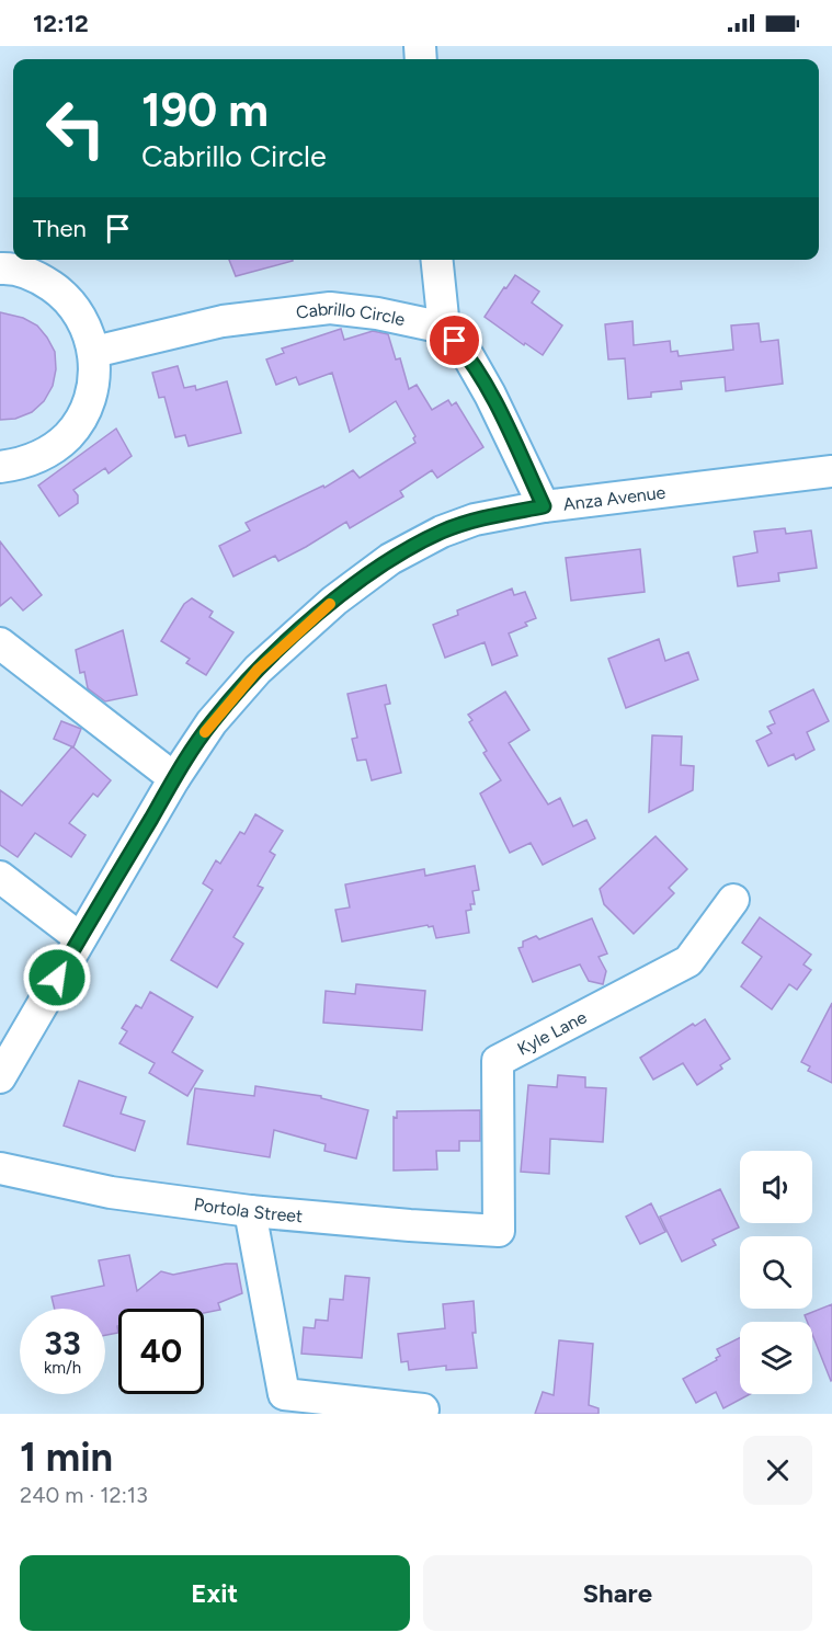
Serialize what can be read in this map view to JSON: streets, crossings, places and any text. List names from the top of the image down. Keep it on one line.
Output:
{"streets":{"street":["Cabrillo Circle","Anza Avenue","Kyle Lane","Portola Street"]},"crossings":[["Kyle Lane","Portola Street"]],"page":{"status":"12:12","turn":["190 m","Cabrillo Circle"],"then":"Then","speed":"33 km/h","limit":"40","heading":["1 min","240 m · 12:13"],"buttons":["Exit","Share"]}}
